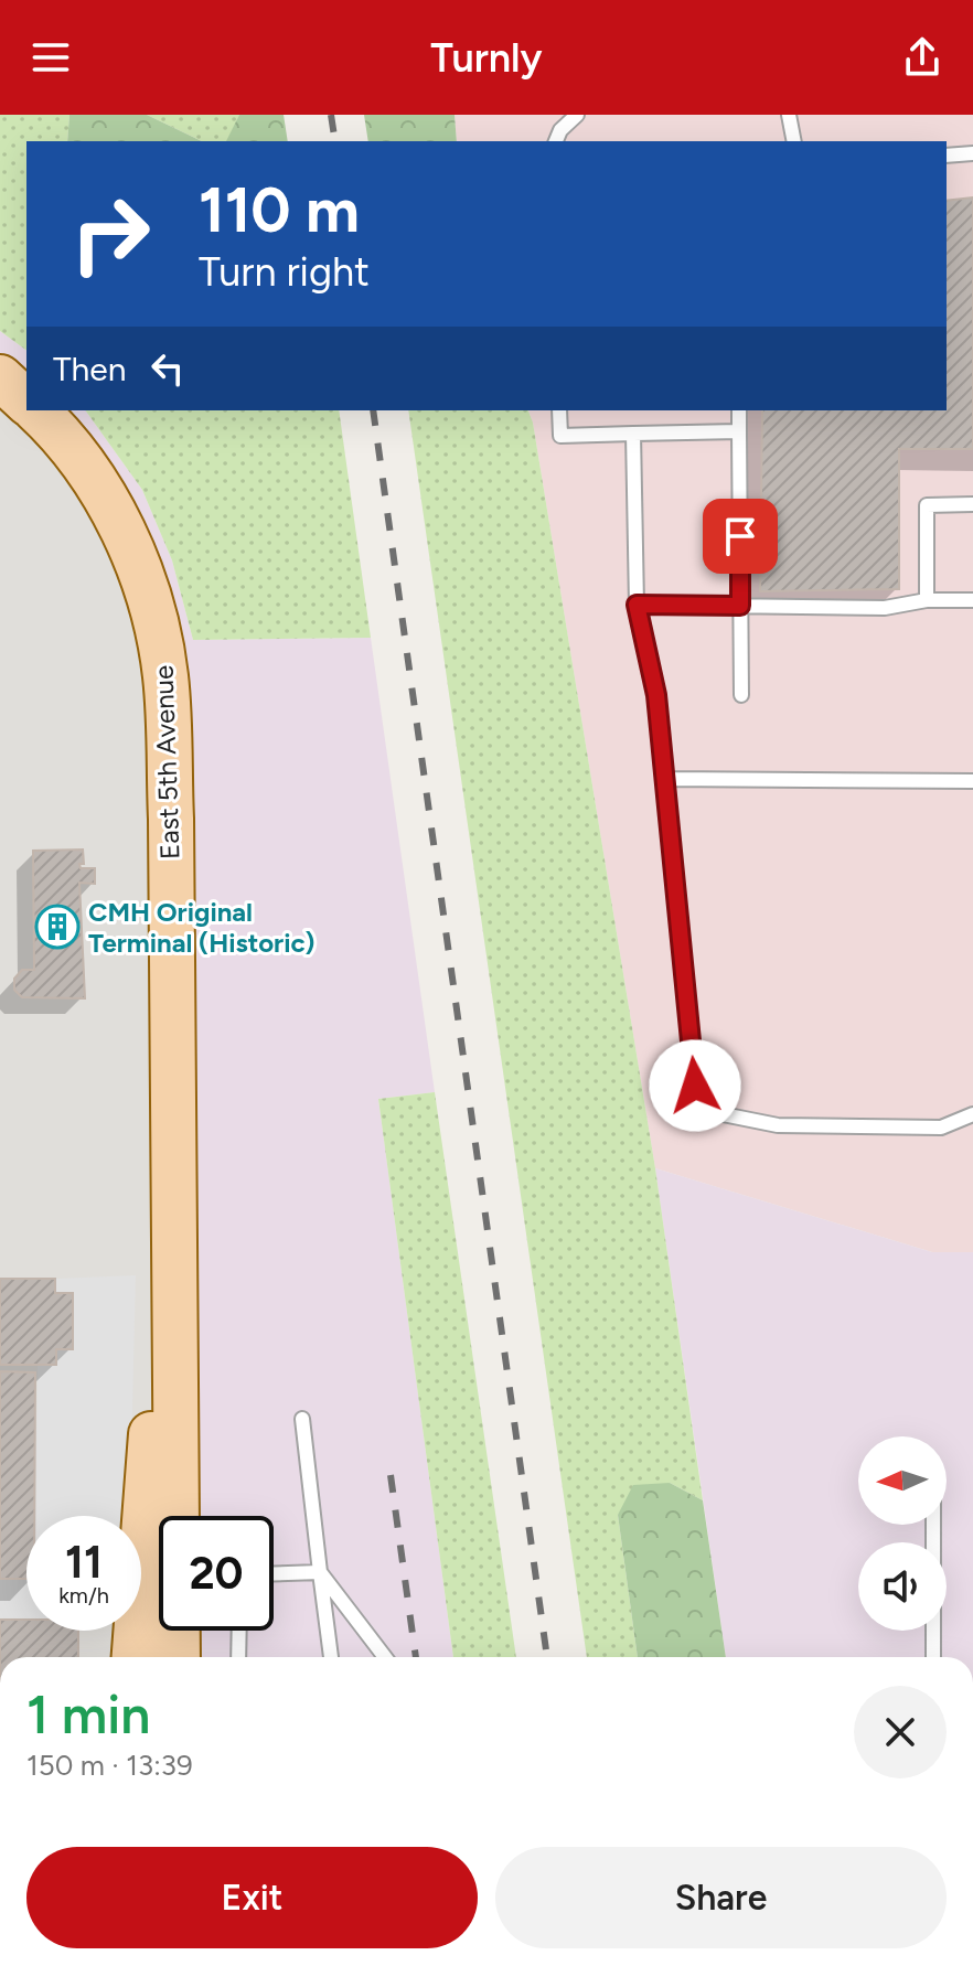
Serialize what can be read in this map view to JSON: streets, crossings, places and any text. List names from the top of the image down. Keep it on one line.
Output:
{"streets":{"main road":["East 5th Avenue"]},"places":{"building":["CMH Original Terminal (Historic)"]},"north":"left","page":{"header":"Turnly","turn":["110 m","Turn right"],"then":"Then","speed":"11 km/h","limit":"20","heading":["1 min","150 m · 13:39"],"buttons":["Exit","Share"]}}
